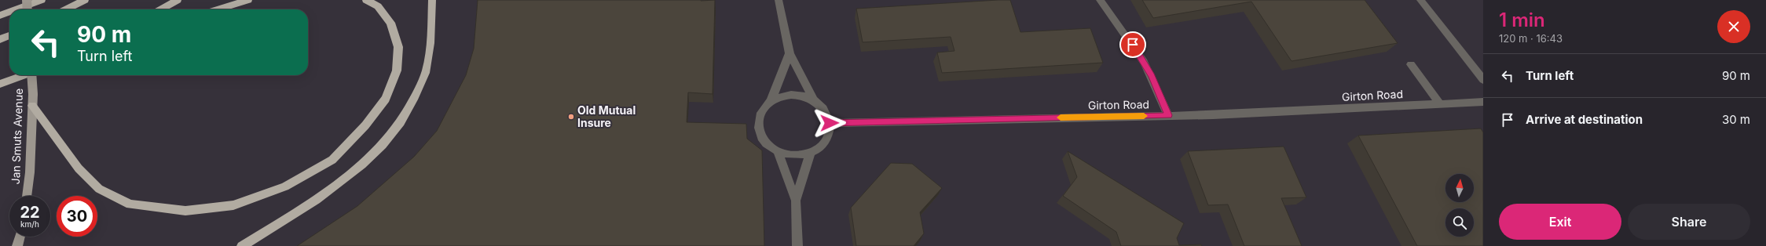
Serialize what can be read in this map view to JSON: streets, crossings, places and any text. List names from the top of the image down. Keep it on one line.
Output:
{"streets":{"main road":["Jan Smuts Avenue"],"street":["Girton Road"]},"places":["Old Mutual Insure"],"north":"top","page":{"heading":["1 min","120 m · 16:43"],"turn":["90 m","Turn left"],"list":[{"name":"Turn left","value":"90 m"},{"name":"Arrive at destination","value":"30 m"}],"speed":"22 km/h","limit":"30","buttons":["Exit","Share"]}}
